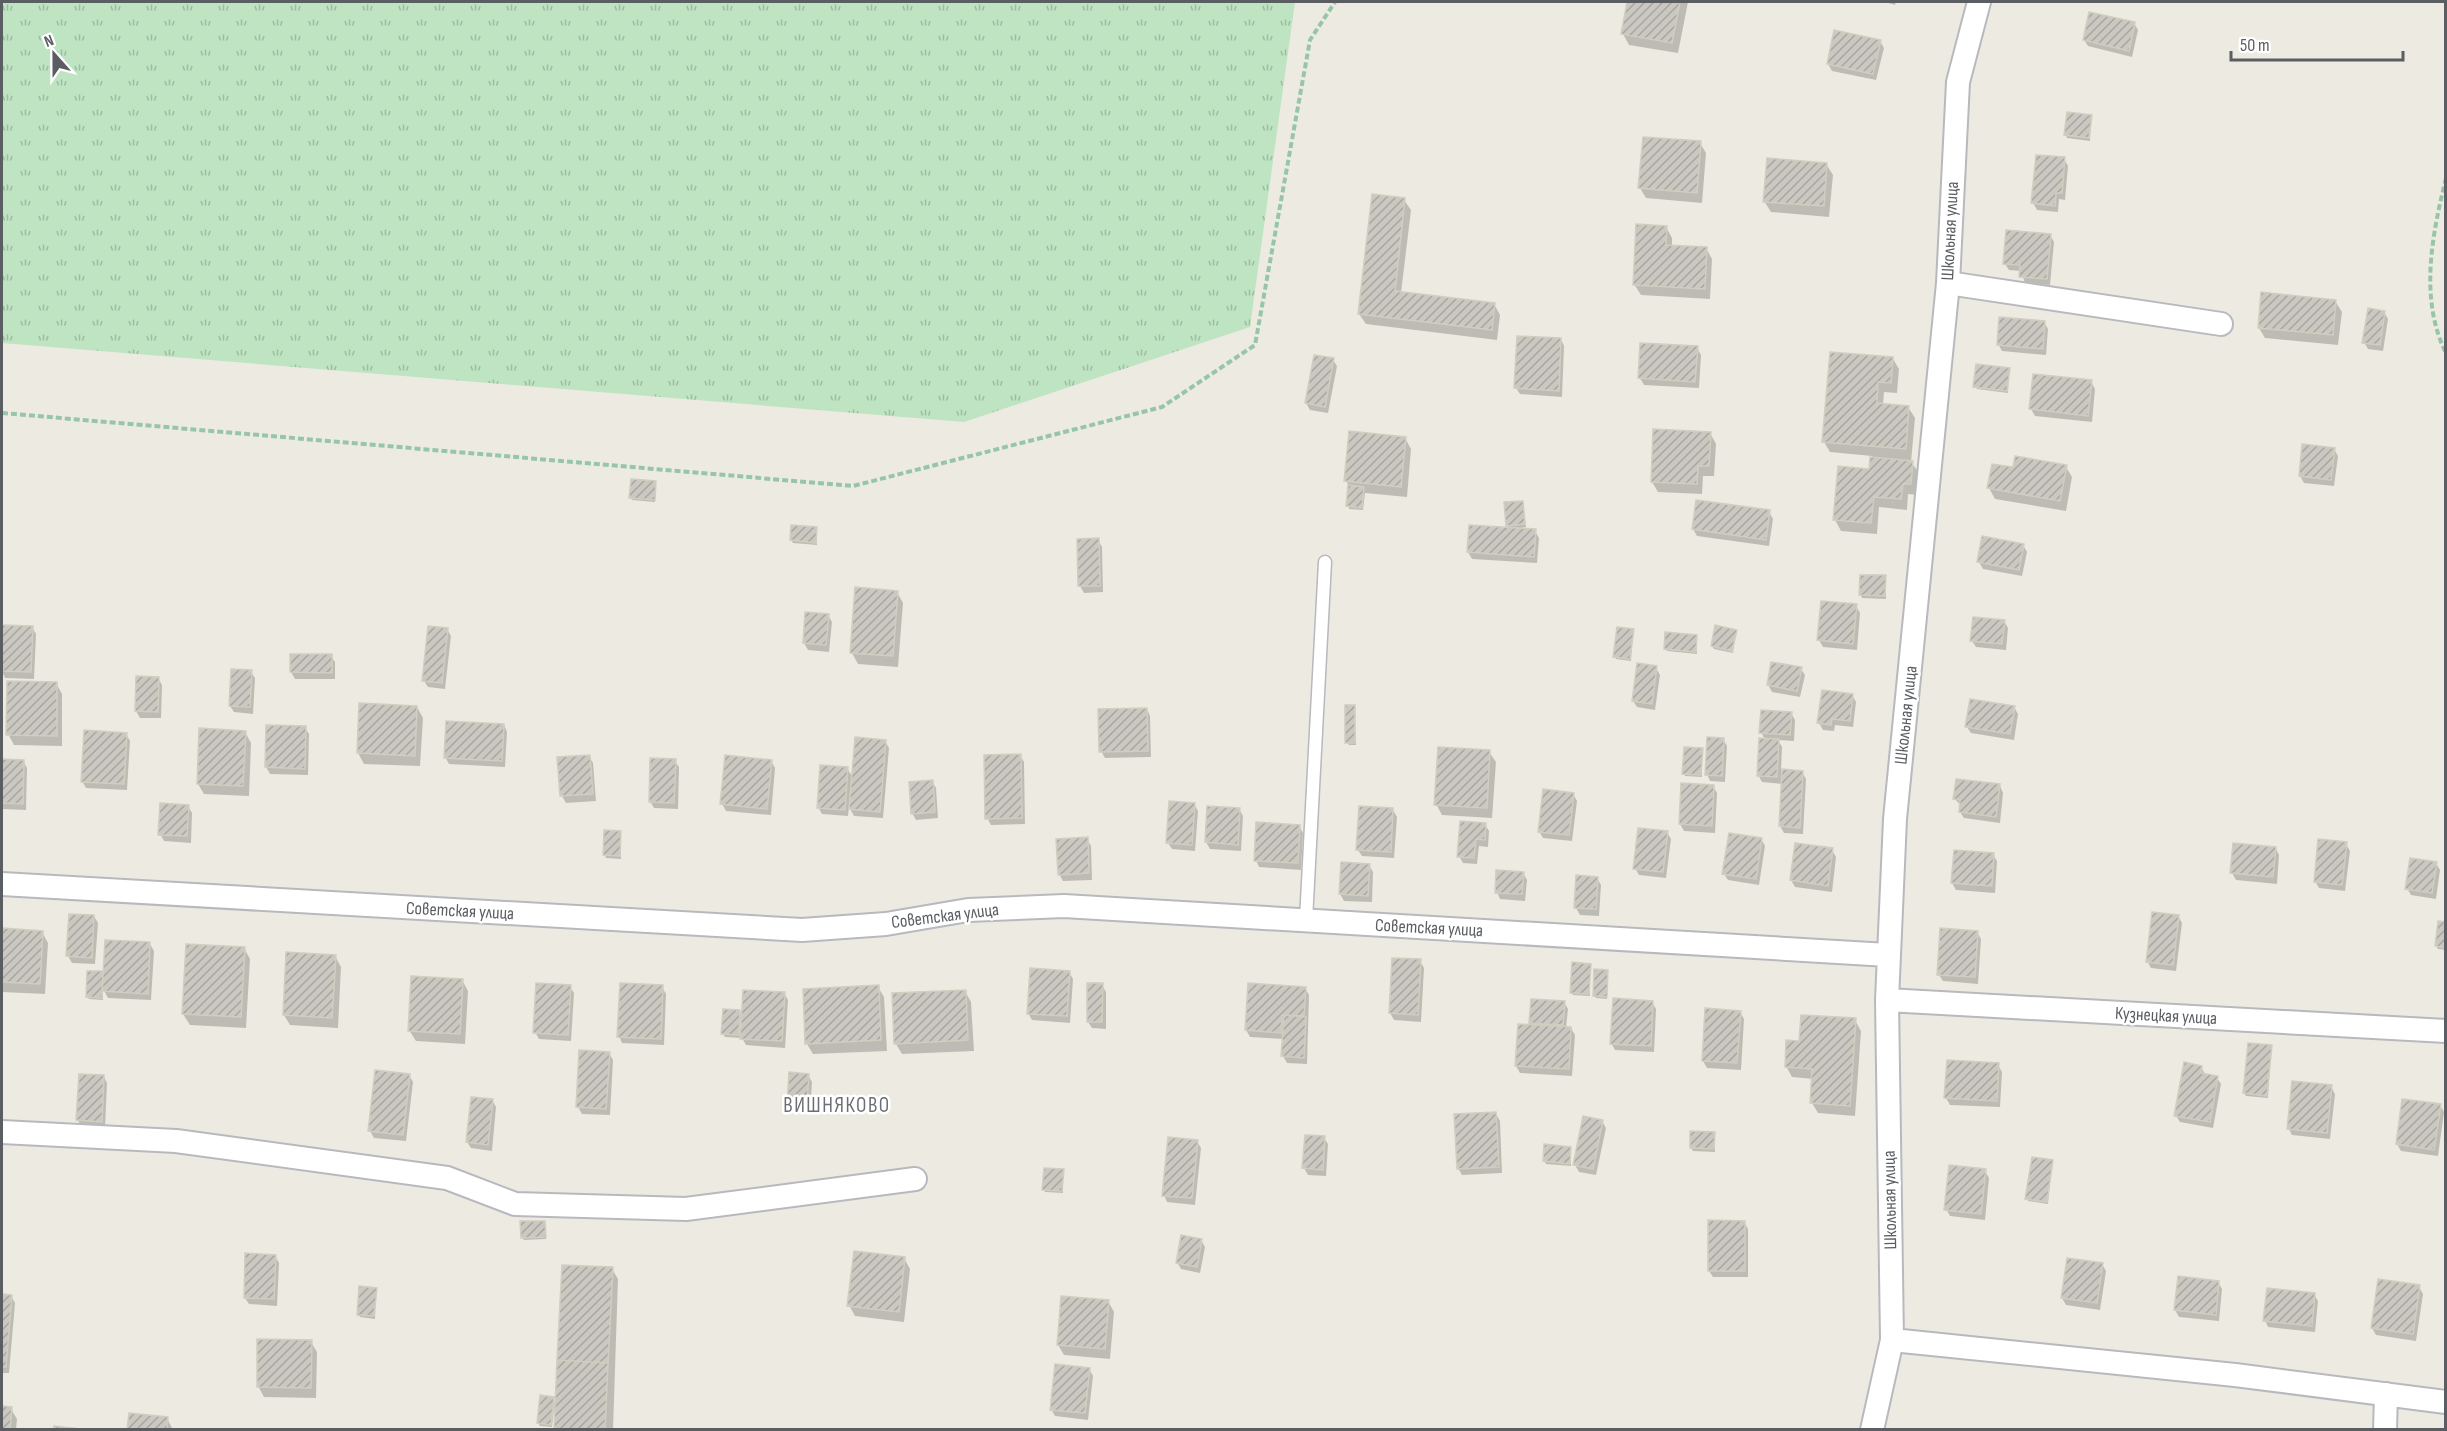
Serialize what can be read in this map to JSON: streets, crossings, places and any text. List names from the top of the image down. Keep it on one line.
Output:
{"streets":{"street":["Школьная улица","Советская улица","Кузнецкая улица"]},"crossings":[["Школьная улица","Советская улица"],["Школьная улица","Кузнецкая улица"]],"districts":["ВИШНЯКОВО"],"scale_bar":"50 m","north":"top"}
